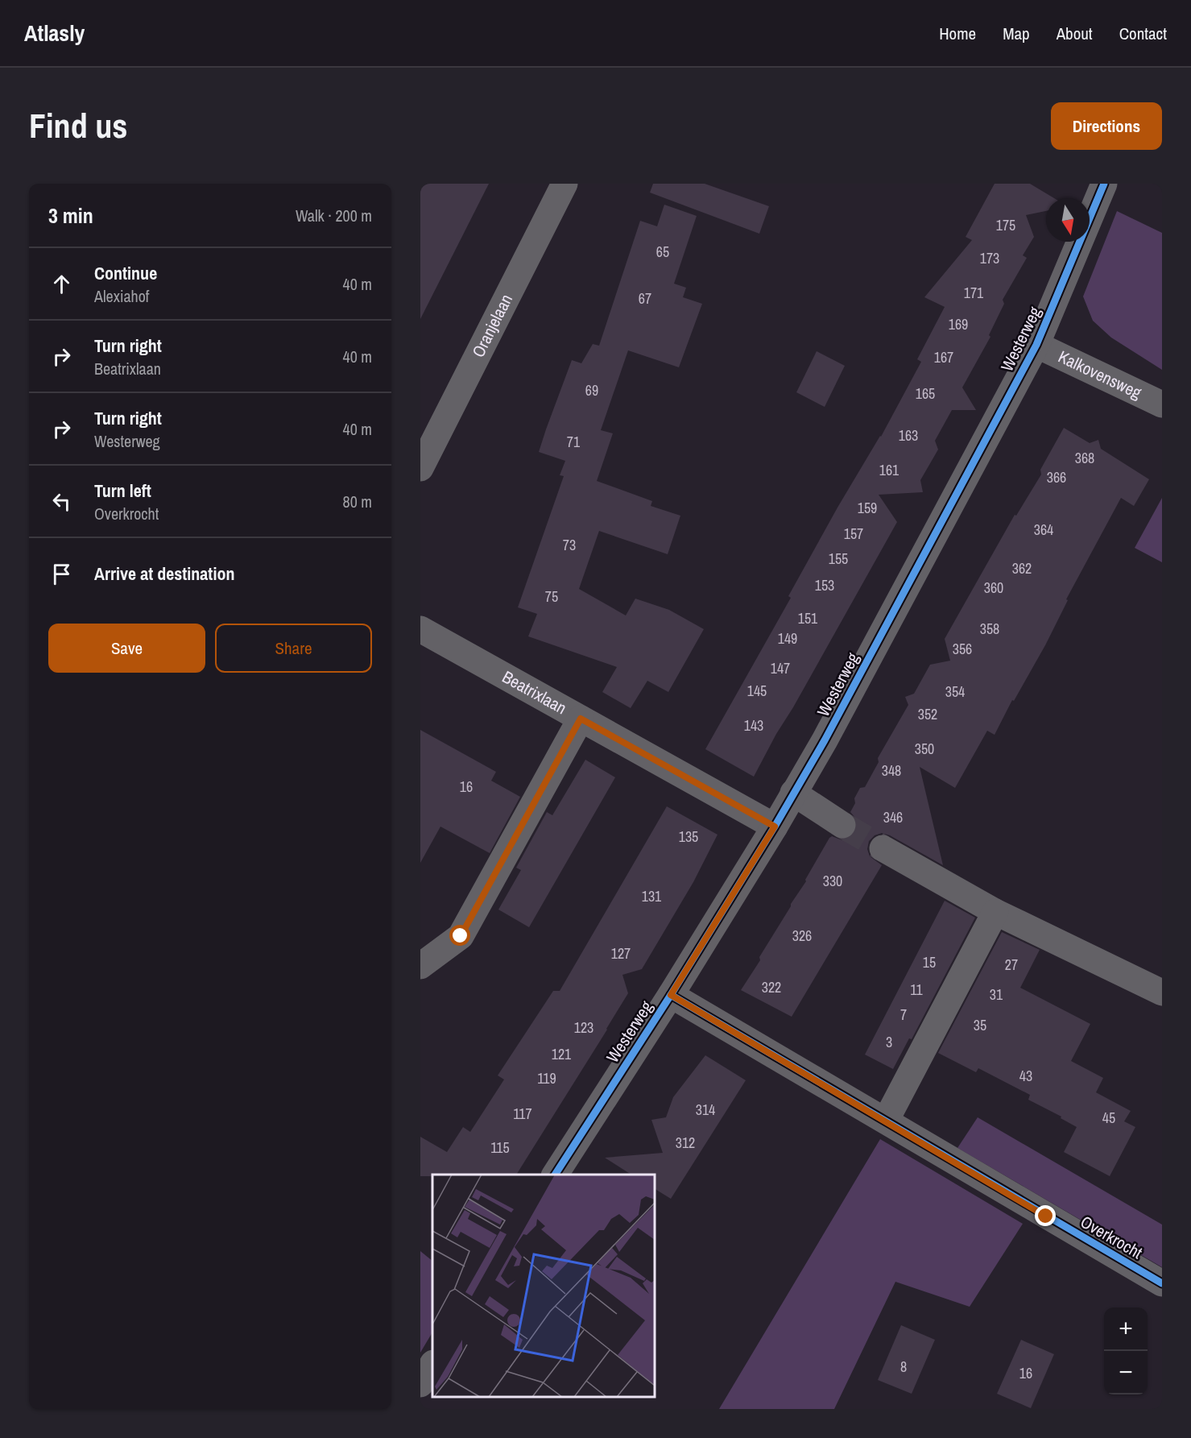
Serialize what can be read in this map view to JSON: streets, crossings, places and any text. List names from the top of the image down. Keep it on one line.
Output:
{"streets":{"street":["Oranjelaan","Westerweg","Kalkovensweg","Beatrixlaan","Overkrocht"]},"crossings":[["Westerweg","Kalkovensweg"],["Westerweg","Beatrixlaan"],["Westerweg","Overkrocht"]],"house_numbers":["175","65","173","171","67","169","167","69","165","163","71","368","161","366","159","364","157","73","155","362","153","360","75","151","358","149","356","147","145","354","352","143","350","348","16","346","135","330","131","326","127","15","27","322","11","31","7","35","123","3","121","43","119","314","117","45","312","115","8","16"],"north":"bottom","page":{"header":"Atlasly","nav":["Home","Map","About","Contact"],"buttons":["Directions",["Save","Share"]],"title":"Find us","heading":["3 min","Walk · 200 m"],"list":[["Continue","Alexiahof","40 m"],["Turn right","Beatrixlaan","40 m"],["Turn right","Westerweg","40 m"],["Turn left","Overkrocht","80 m"],"Arrive at destination"],"map_buttons":["+","−"]}}
